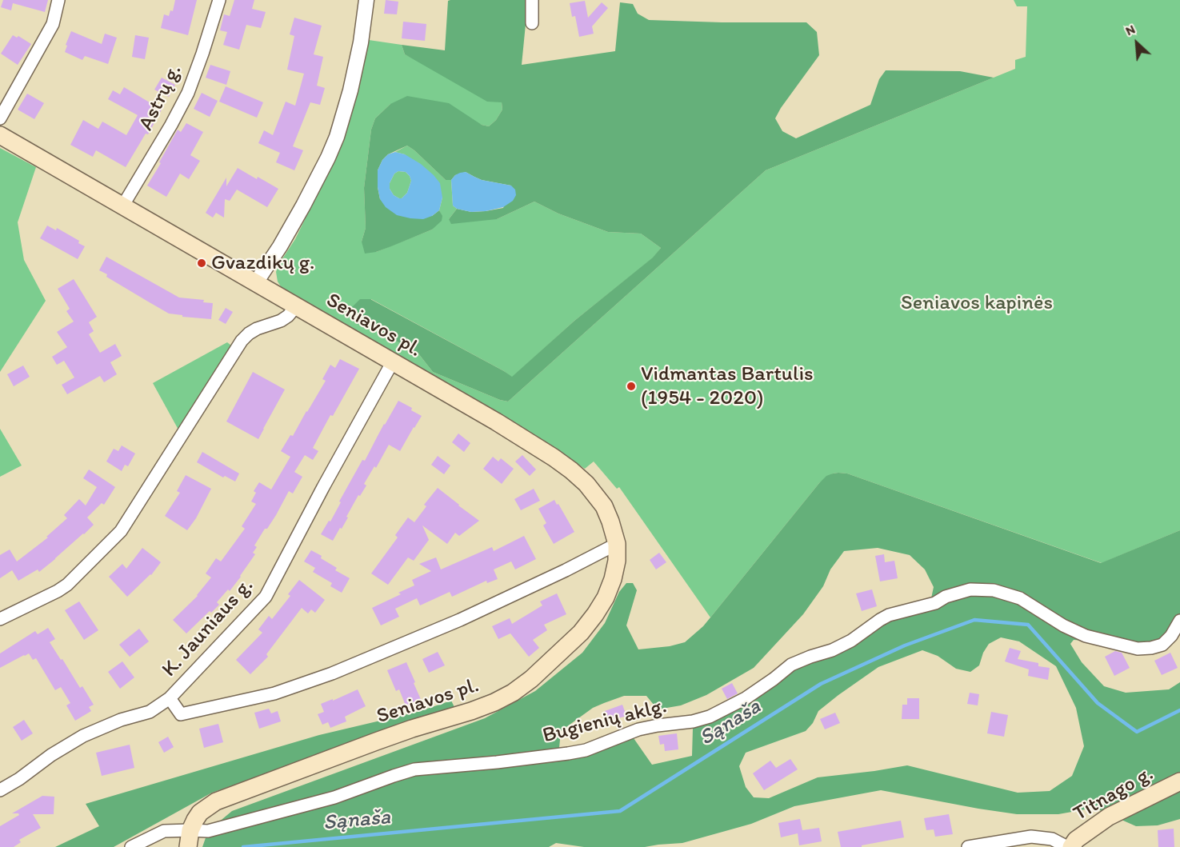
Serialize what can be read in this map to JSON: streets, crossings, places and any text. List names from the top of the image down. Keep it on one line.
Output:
{"streets":{"main road":["Seniavos pl.","Titnago g."],"street":["Astrų g.","K. Jauniaus g.","Bugienių aklg."]},"crossings":[["Astrų g.","Seniavos pl."],["Seniavos pl.","K. Jauniaus g."],["Seniavos pl.","Bugienių aklg."]],"water":["Sąnaša"],"parks":["Seniavos kapinės"],"places":["Gvazdikų g.","Vidmantas Bartulis (1954 - 2020)"],"north":"top left"}
